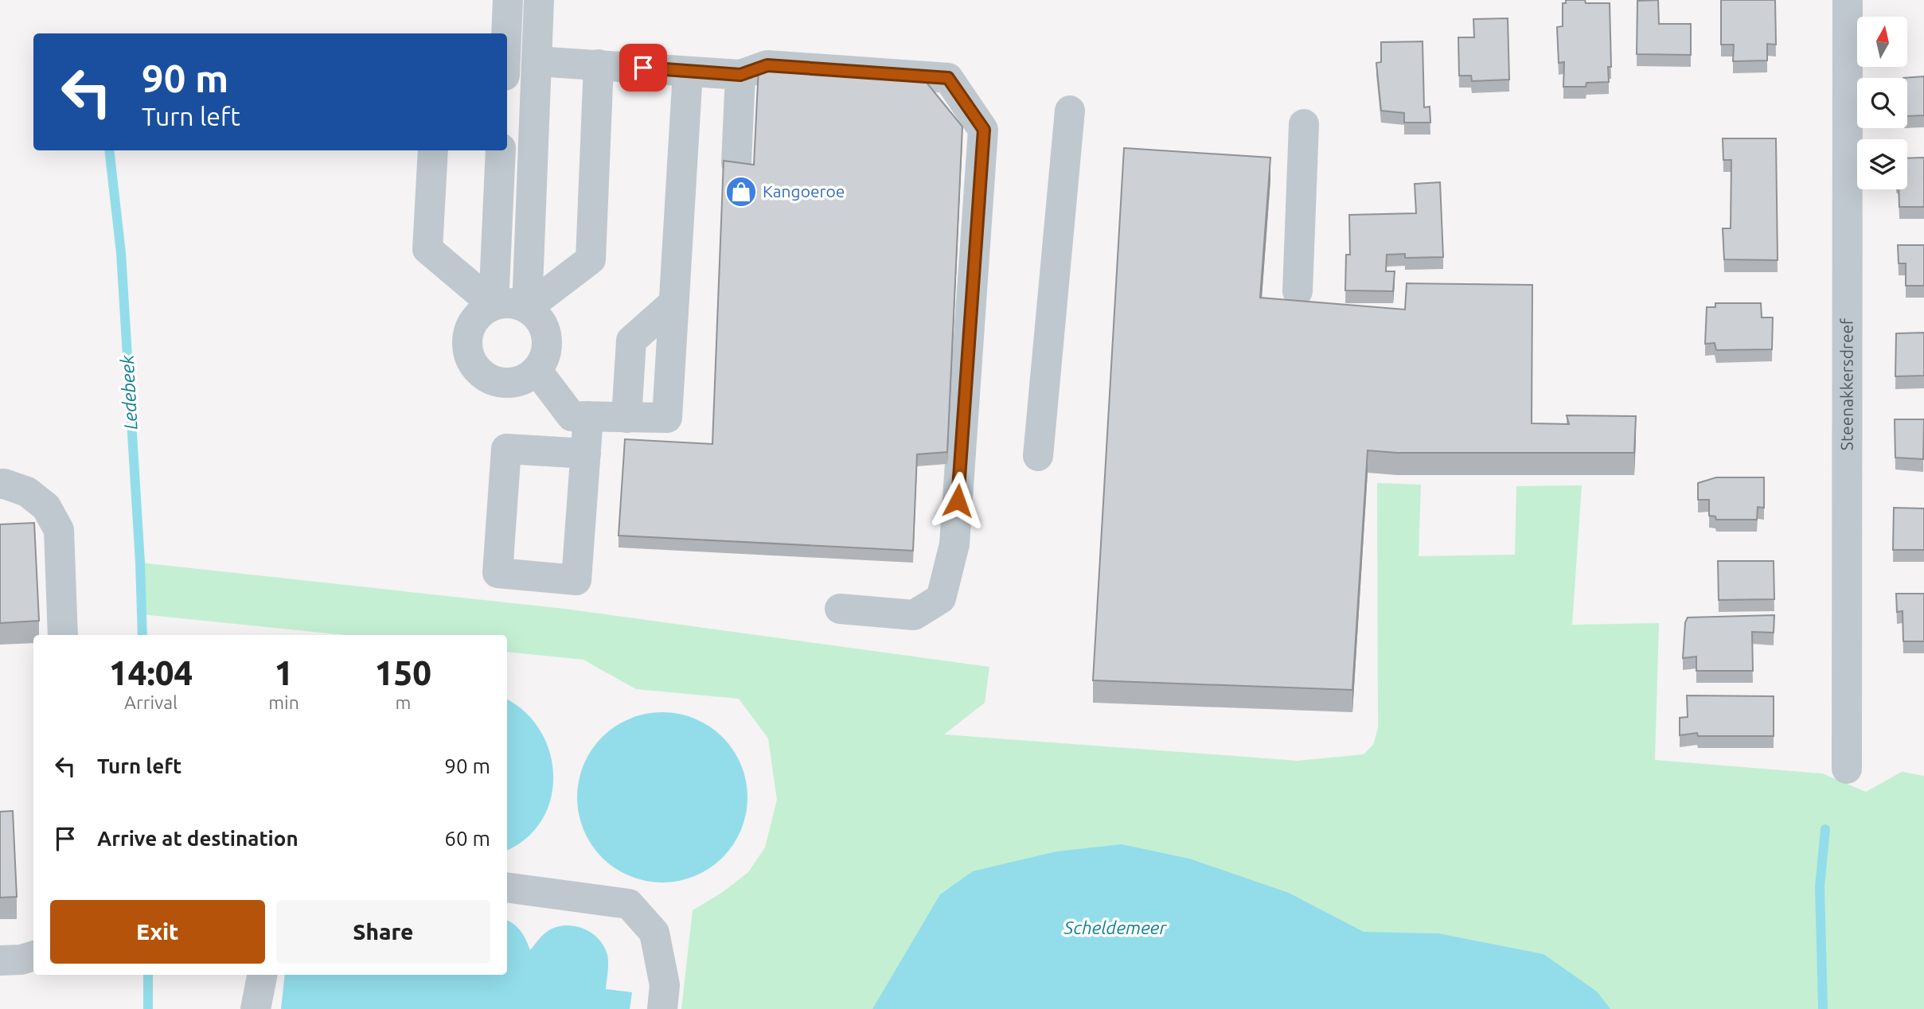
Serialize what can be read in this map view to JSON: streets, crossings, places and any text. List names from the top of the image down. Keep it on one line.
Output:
{"streets":{"street":["Steenakkersdreef"]},"water":["Ledebeek","Scheldemeer"],"places":{"shop":["Kangoeroe"]},"north":"top","page":{"turn":["90 m","Turn left"],"eta":["14:04","Arrival","1","min","150","m"],"list":[{"name":"Turn left","value":"90 m"},{"name":"Arrive at destination","value":"60 m"}],"buttons":["Exit","Share"]}}
